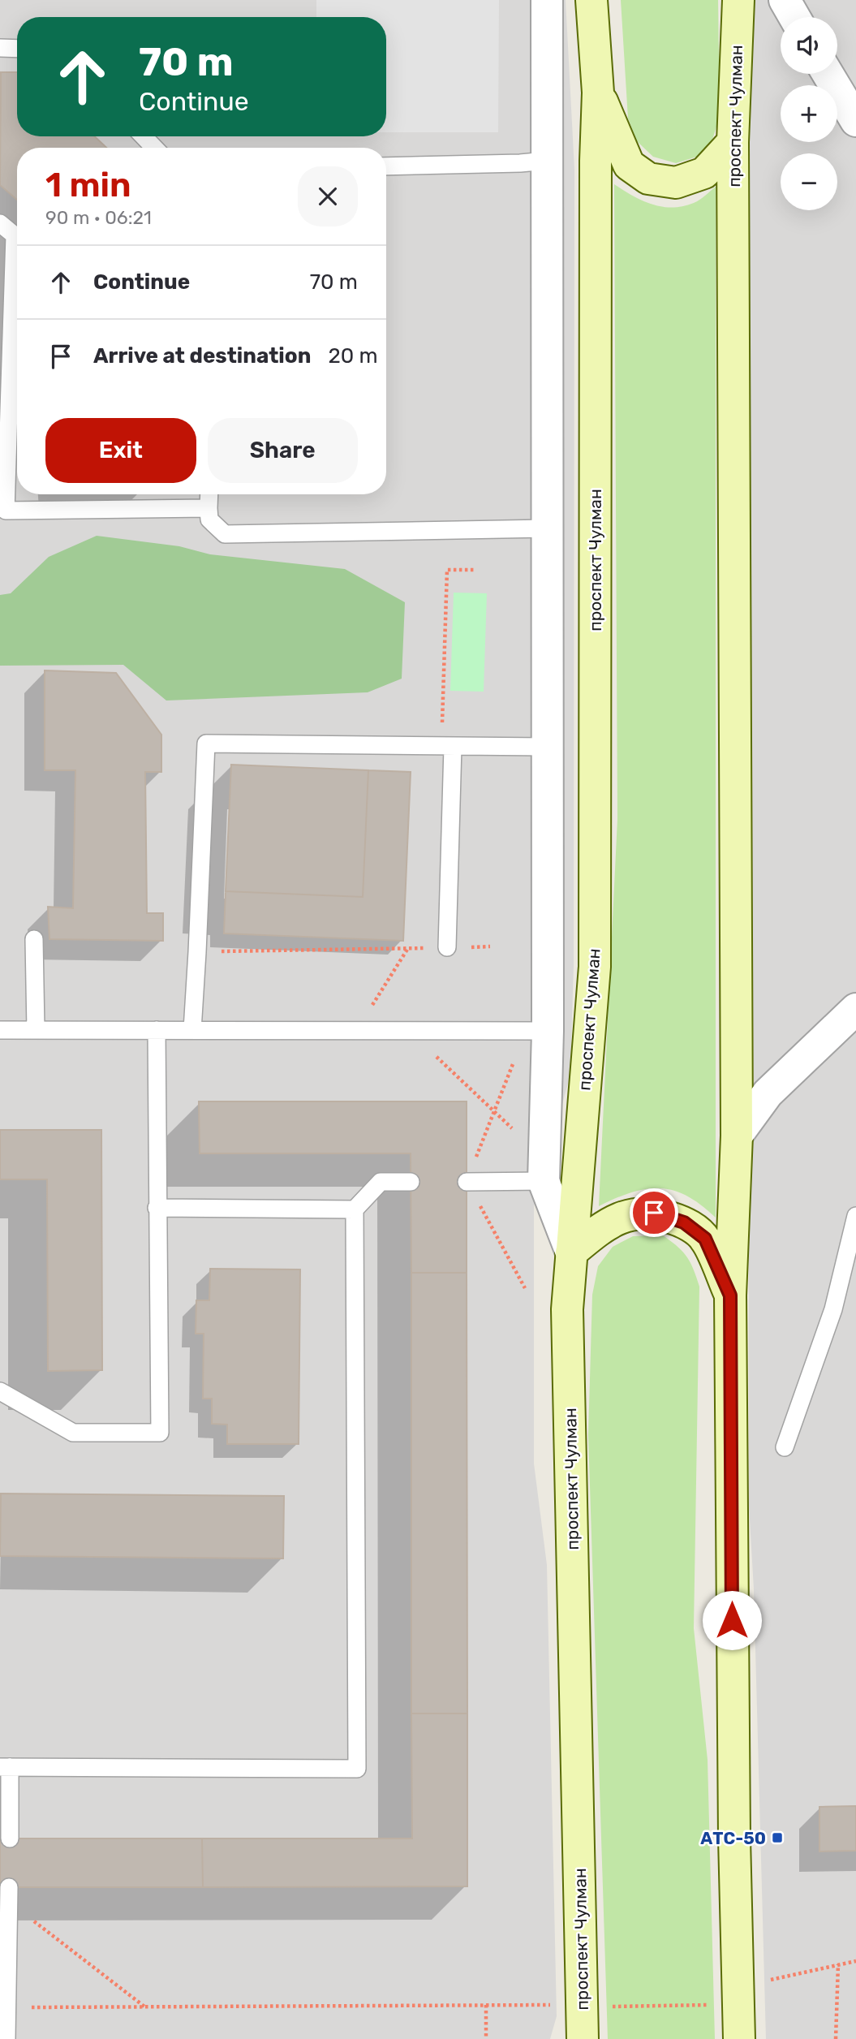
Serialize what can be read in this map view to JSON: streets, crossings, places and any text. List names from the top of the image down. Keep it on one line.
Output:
{"streets":{"main road":["проспект Чулман"]},"places":{"transit":["АТС-50"]},"page":{"map_buttons":["+","−"],"turn":["70 m","Continue"],"heading":["1 min","90 m · 06:21"],"list":[{"name":"Continue","value":"70 m"},{"name":"Arrive at destination","value":"20 m"}],"buttons":["Exit","Share"]}}
